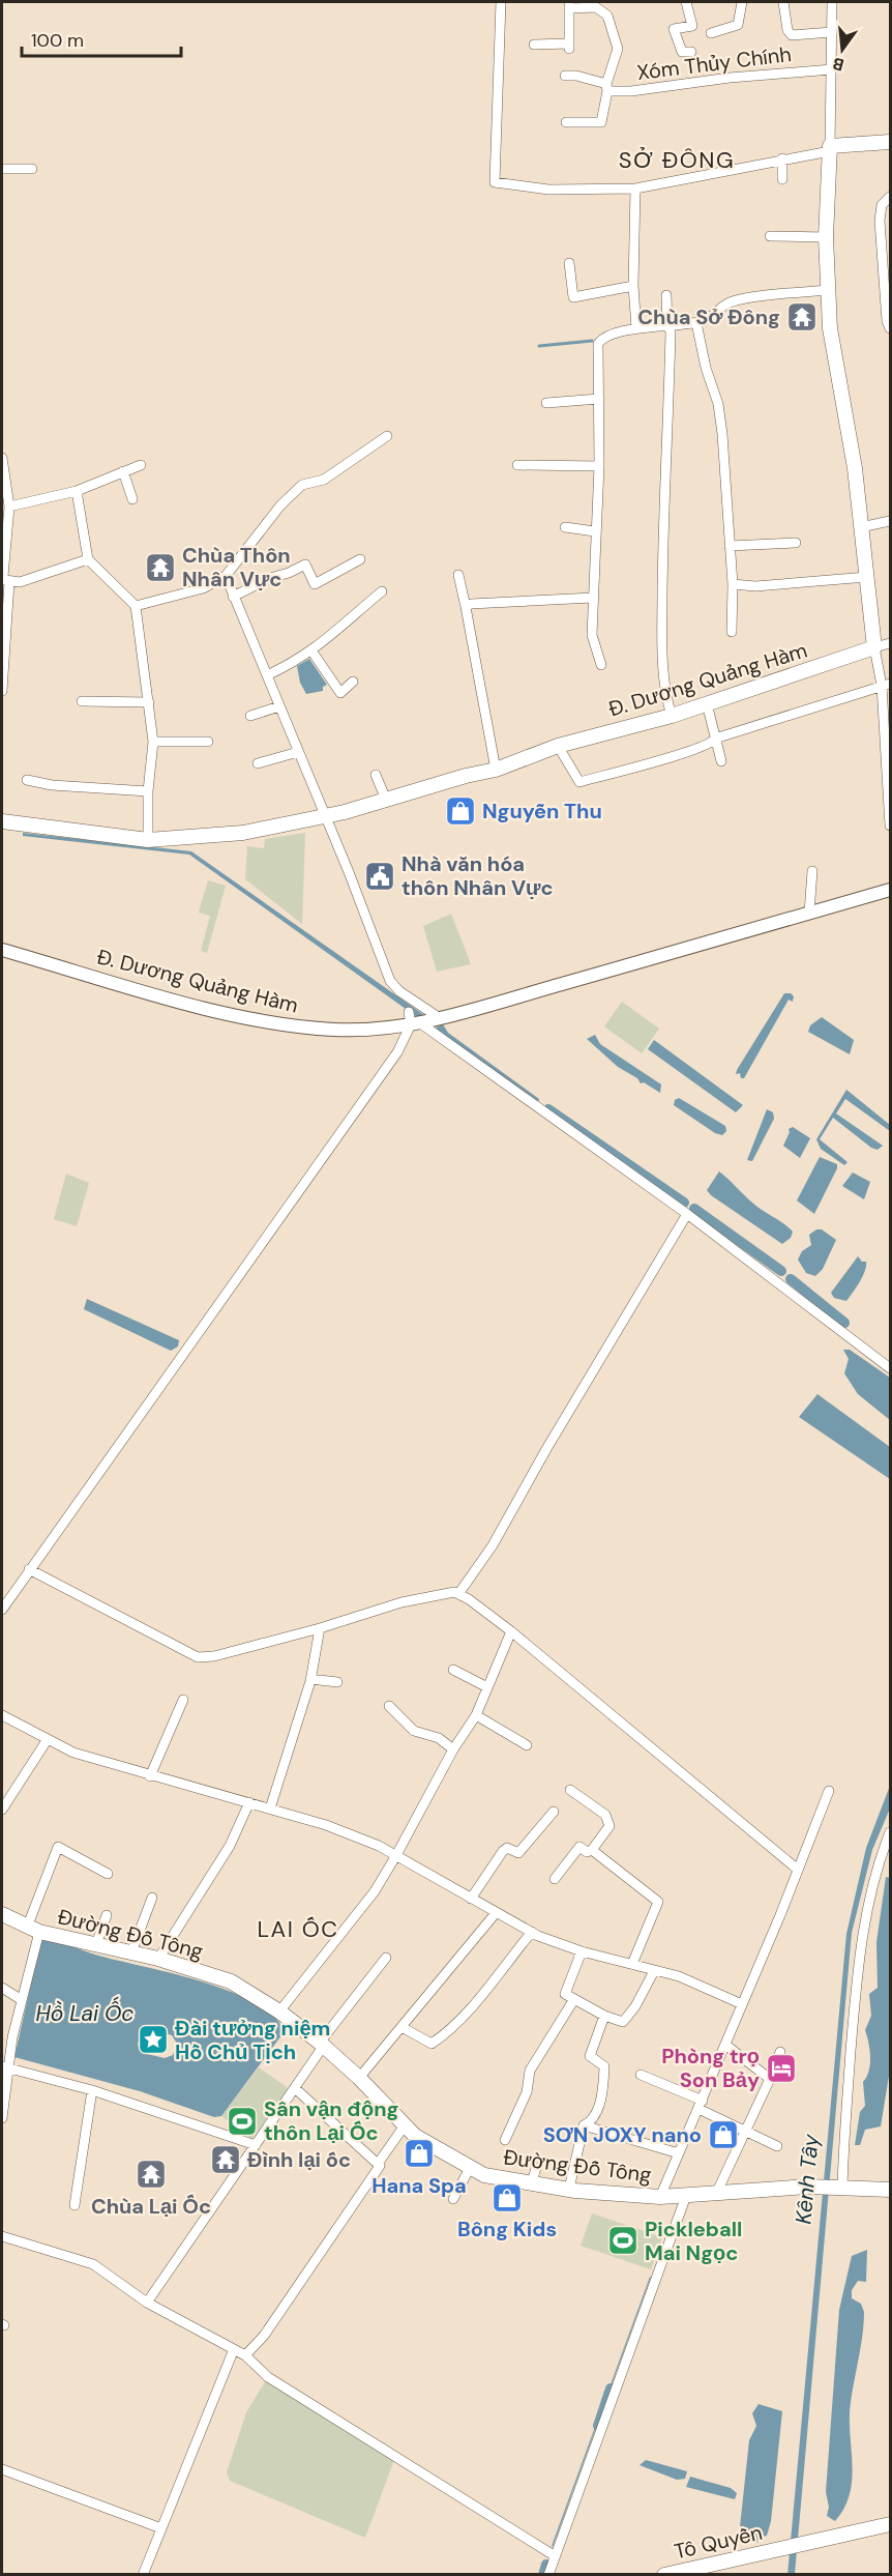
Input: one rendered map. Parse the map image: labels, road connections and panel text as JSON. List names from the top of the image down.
{
  "streets": {
    "main road": ["Đ. Dương Quảng Hàm", "Đường Đỗ Tông", "Tô Quyền"],
    "street": ["Xóm Thủy Chính"]
  },
  "districts": ["SỞ ĐÔNG", "LAI ỐC"],
  "water": ["Hồ Lai Ốc", "Kênh Tây"],
  "places": {
    "temple": [
      "Chùa Sở Đông",
      "Chùa Thôn Nhân Vực",
      "Đình lại ốc",
      "Chùa Lại Ốc"
    ],
    "shop": [
      "Nguyễn Thu",
      "SƠN JOXY nano",
      "Hana Spa",
      "Bông Kids"
    ],
    "public building": ["Nhà văn hóa thôn Nhân Vực"],
    "place": ["Đài tưởng niệm Hồ Chủ Tịch"],
    "hotel": ["Phòng trọ Son Bảy"],
    "sports": ["Sân vận động thôn Lại Ốc", "Pickleball Mai Ngọc"]
  },
  "scale_bar": "100 m",
  "north": "bottom"
}
